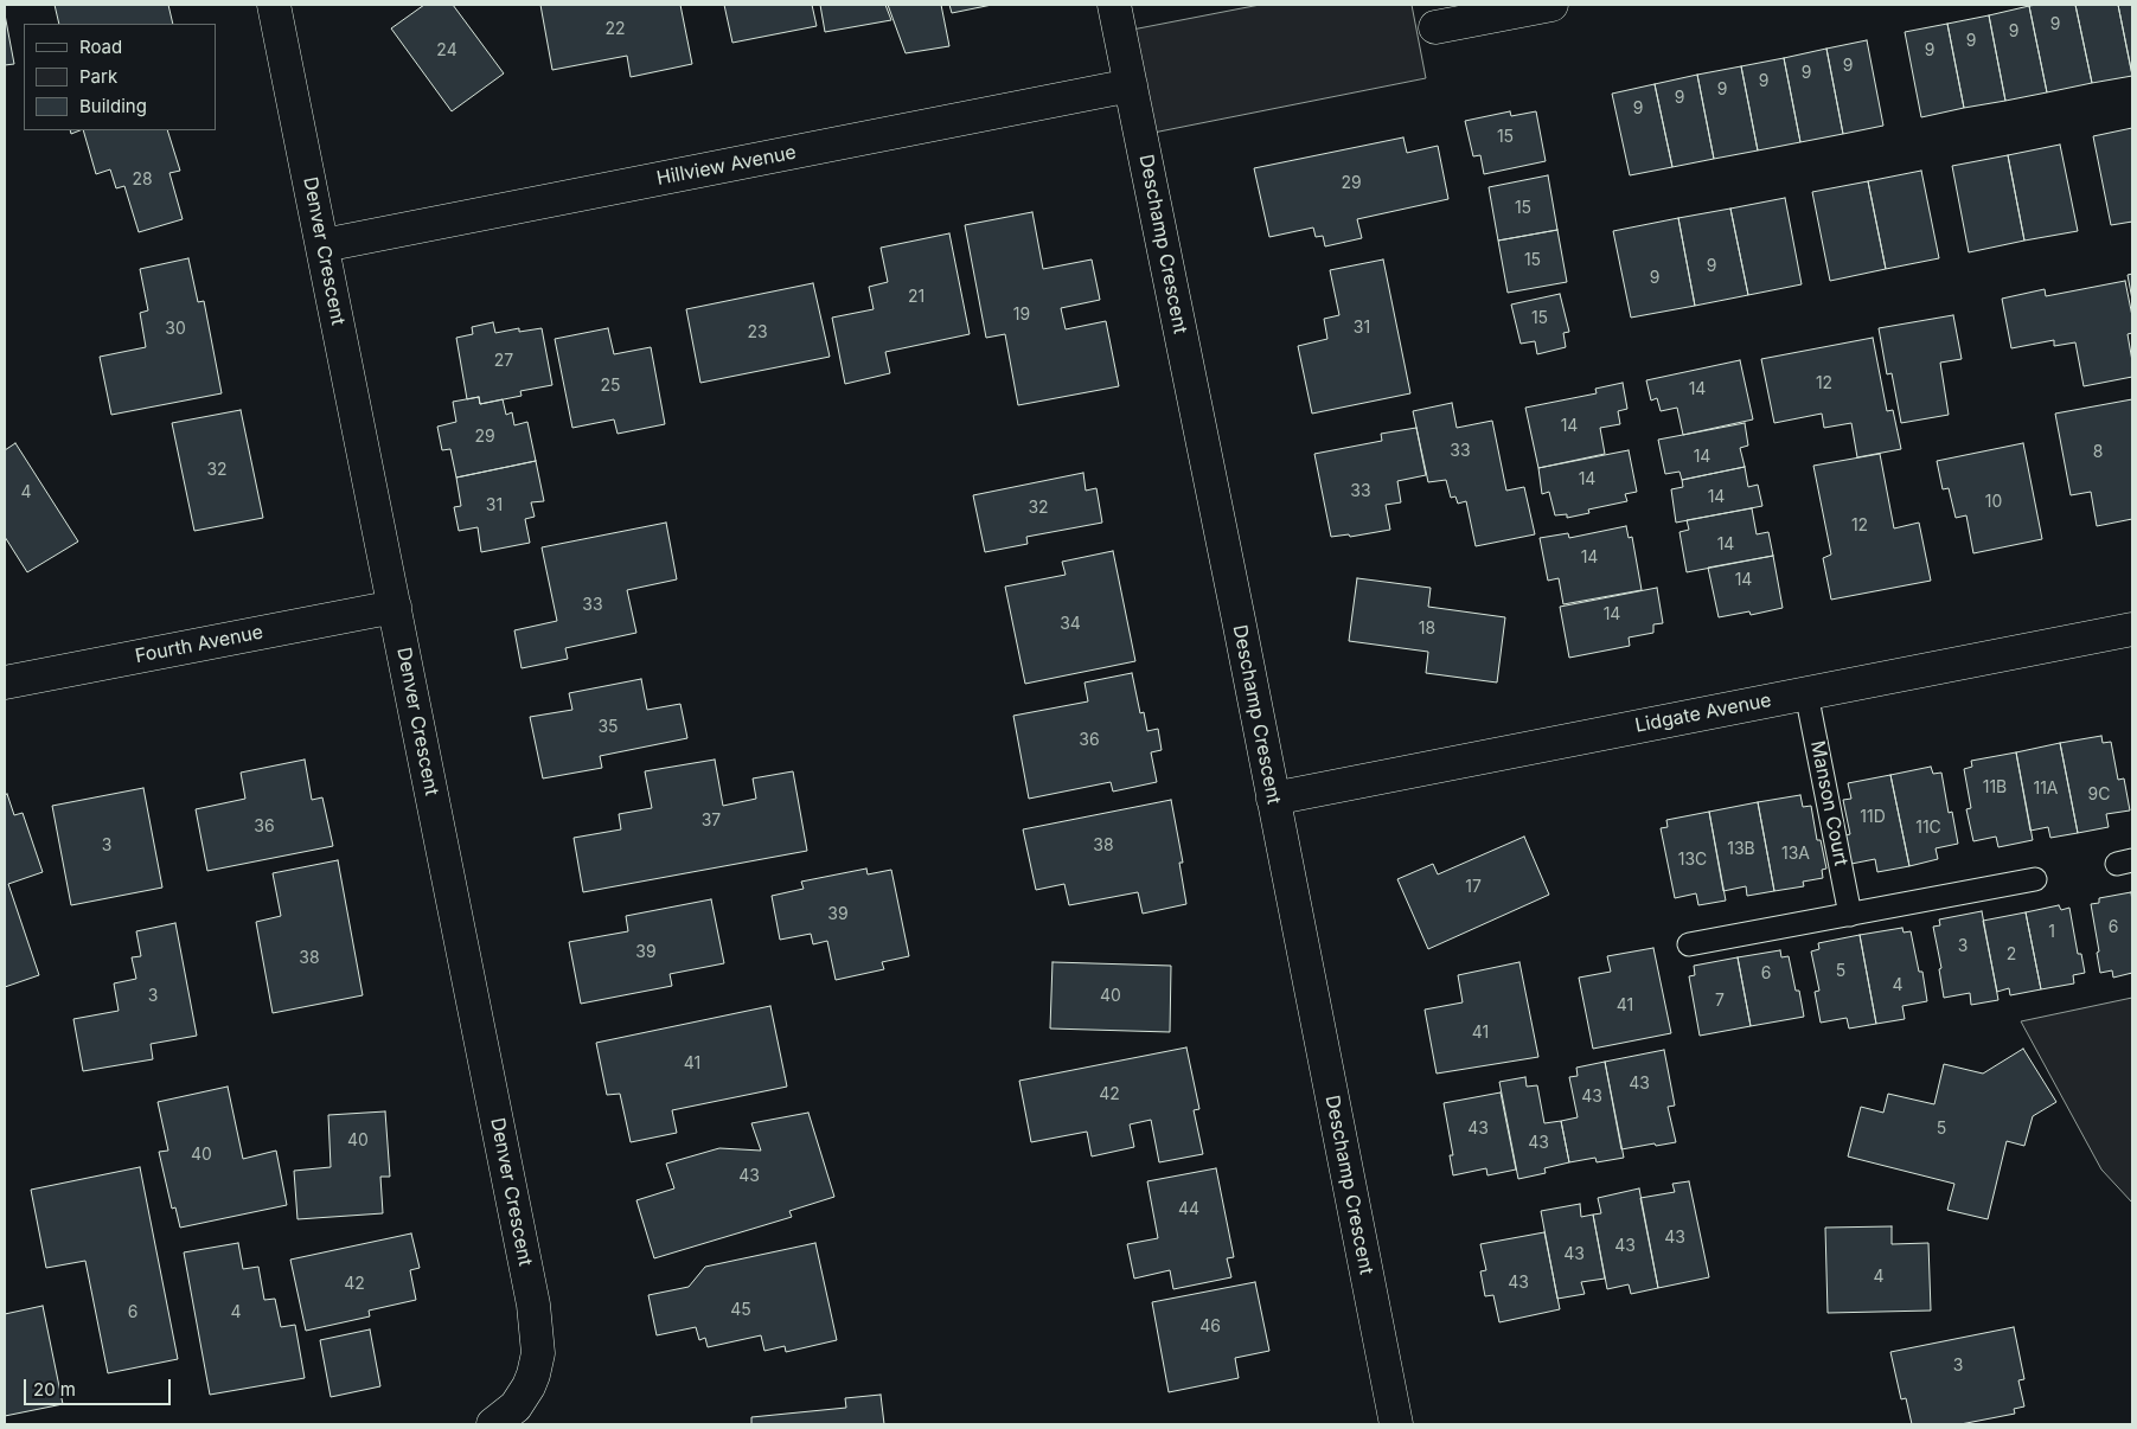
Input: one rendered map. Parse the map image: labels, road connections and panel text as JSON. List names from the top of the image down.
{
  "streets": {
    "street": [
      "Hillview Avenue",
      "Deschamp Crescent",
      "Denver Crescent",
      "Fourth Avenue",
      "Lidgate Avenue"
    ],
    "lane": ["Manson Court"]
  },
  "crossings": [
    ["Hillview Avenue", "Deschamp Crescent"],
    ["Hillview Avenue", "Denver Crescent"],
    ["Deschamp Crescent", "Lidgate Avenue"],
    ["Denver Crescent", "Fourth Avenue"],
    ["Lidgate Avenue", "Manson Court"]
  ],
  "house_numbers": [
    "9",
    "22",
    "9",
    "9",
    "24",
    "9",
    "9",
    "9",
    "9",
    "9",
    "9",
    "9",
    "15",
    "28",
    "29",
    "15",
    "15",
    "9",
    "9",
    "21",
    "19",
    "15",
    "31",
    "30",
    "23",
    "27",
    "12",
    "25",
    "14",
    "14",
    "29",
    "33",
    "8",
    "14",
    "32",
    "14",
    "33",
    "4",
    "14",
    "10",
    "31",
    "32",
    "12",
    "14",
    "14",
    "14",
    "33",
    "14",
    "34",
    "18",
    "35",
    "36",
    "11B",
    "11A",
    "9C",
    "11D",
    "37",
    "36",
    "11C",
    "3",
    "38",
    "13B",
    "13A",
    "13C",
    "17",
    "39",
    "6",
    "1",
    "3",
    "39",
    "2",
    "38",
    "5",
    "6",
    "4",
    "3",
    "40",
    "7",
    "41",
    "41",
    "41",
    "43",
    "42",
    "43",
    "43",
    "5",
    "40",
    "43",
    "40",
    "43",
    "44",
    "43",
    "43",
    "43",
    "4",
    "43",
    "42",
    "45",
    "6",
    "4",
    "46",
    "3"
  ],
  "legend": ["Road", "Park", "Building"],
  "scale_bar": "20 m"
}
